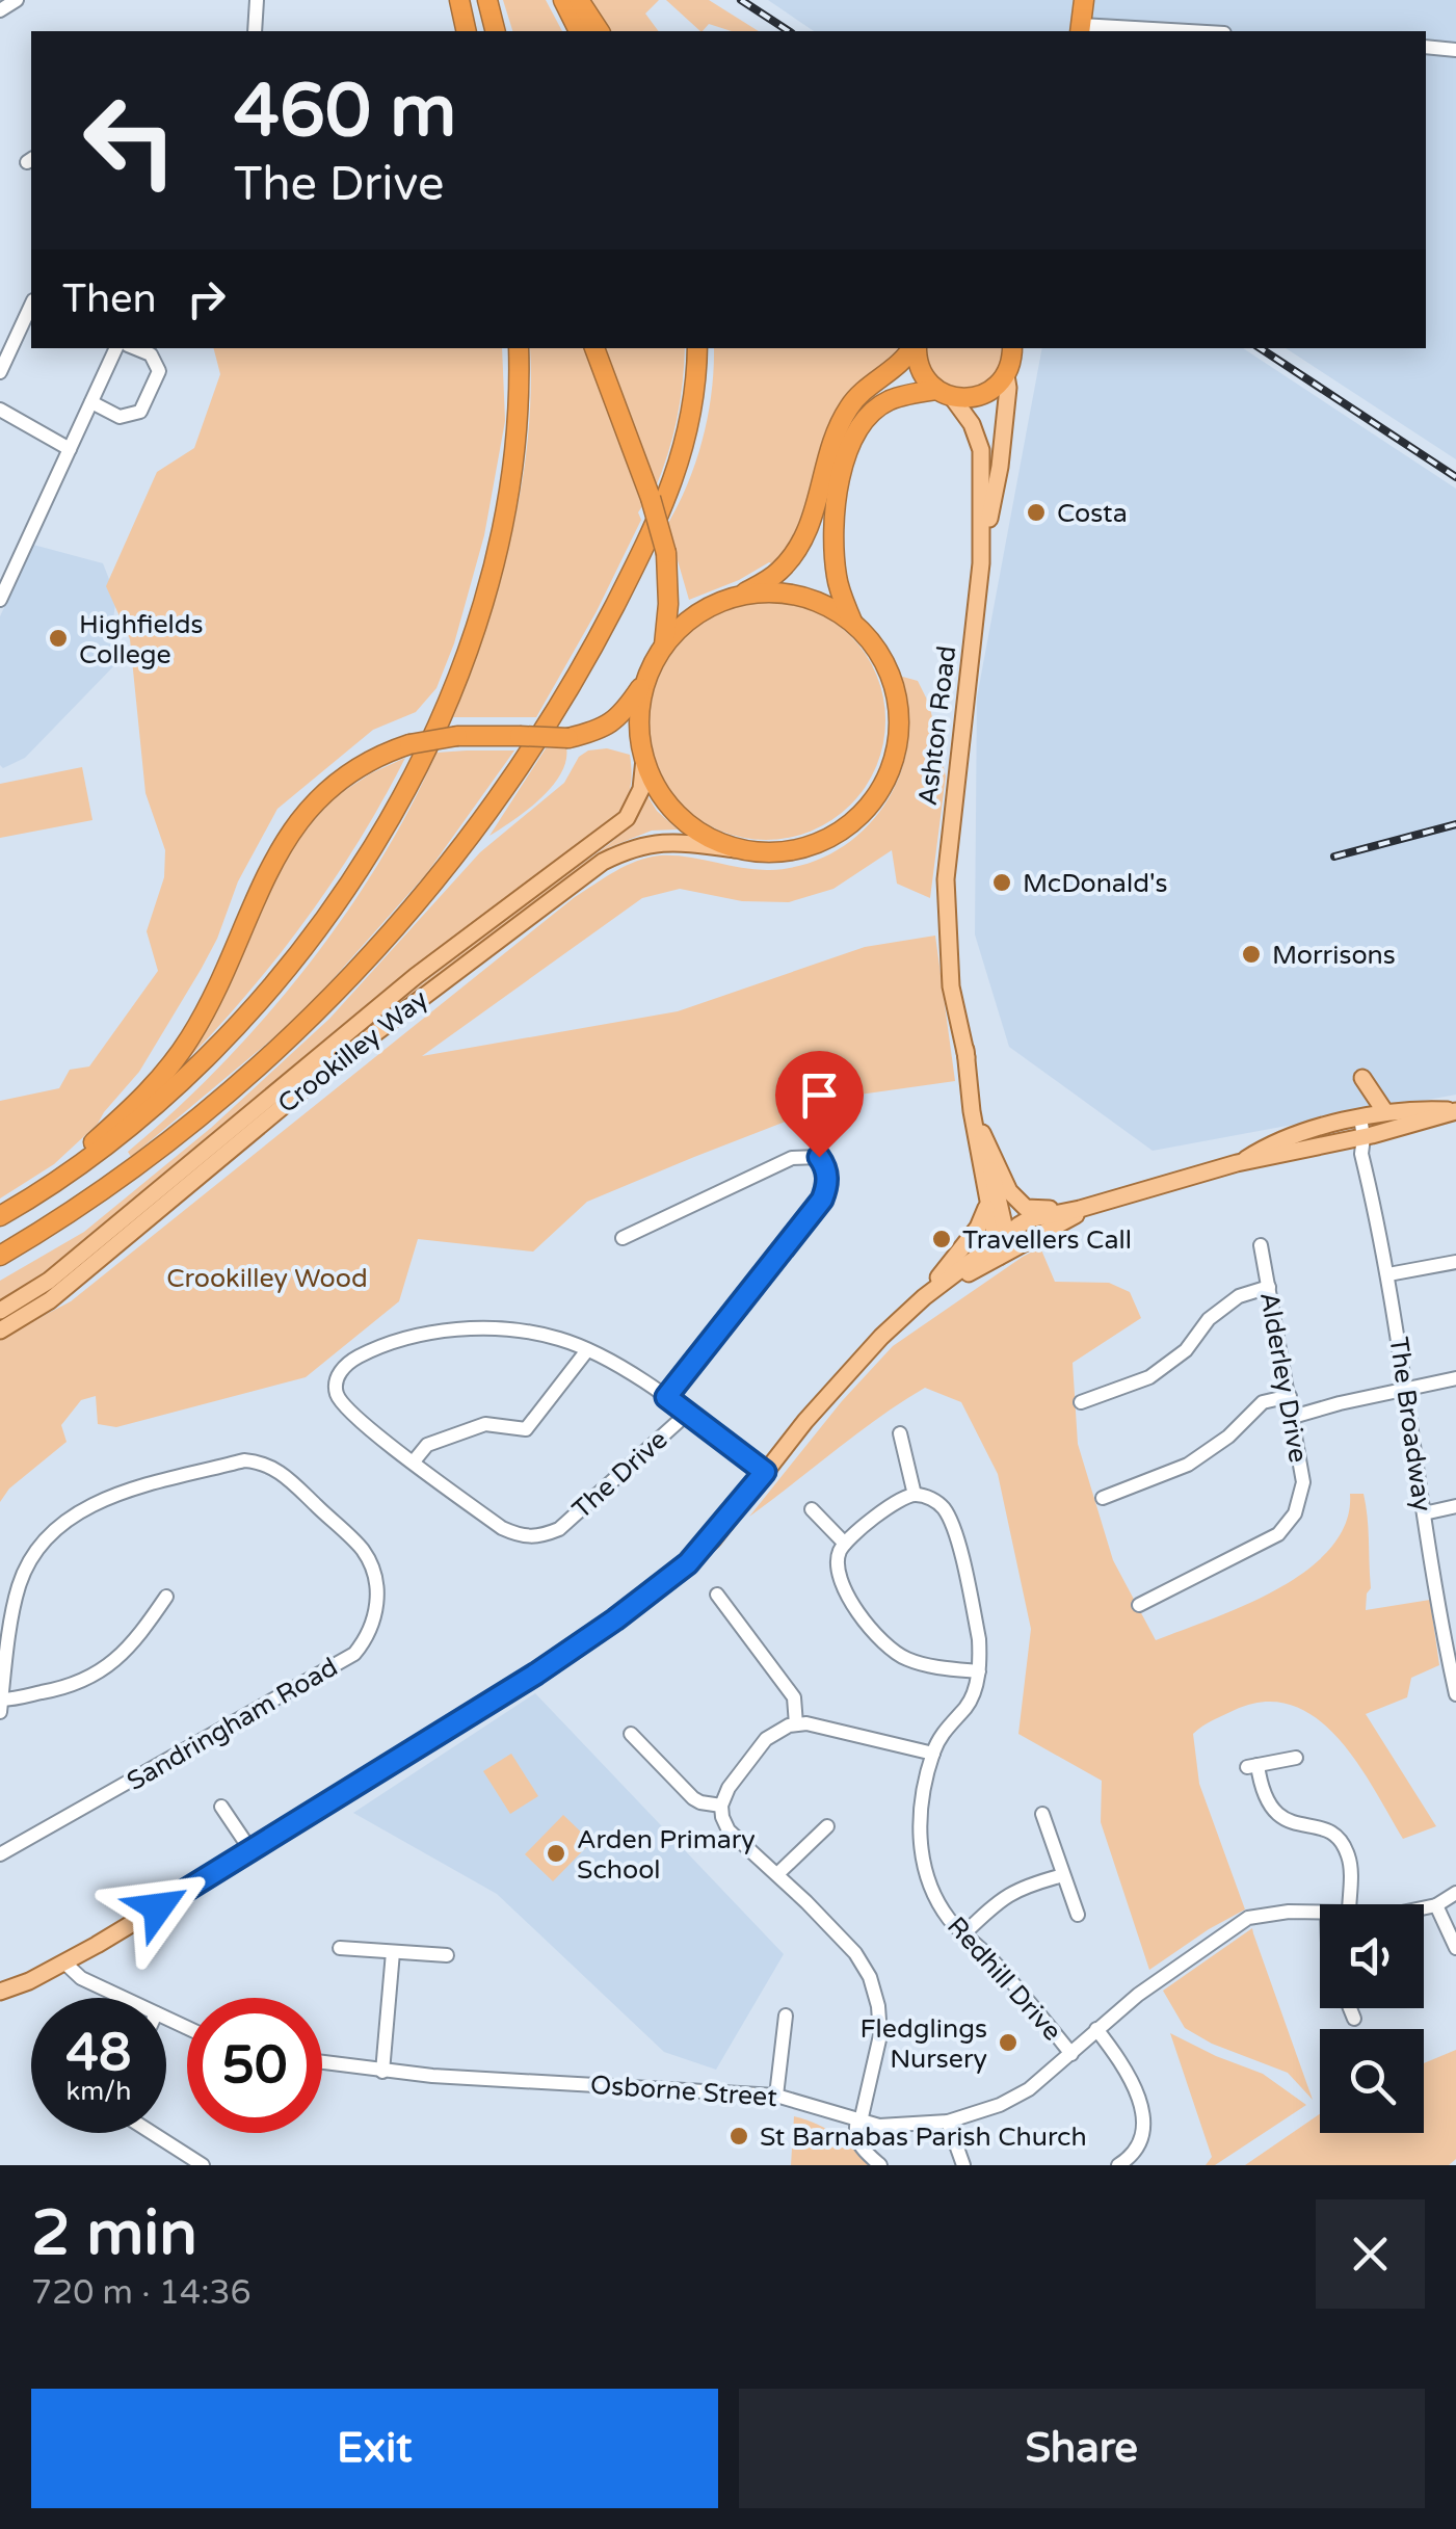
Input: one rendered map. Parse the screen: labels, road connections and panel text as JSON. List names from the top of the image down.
{
  "streets": {
    "main road": ["Ashton Road", "Crookilley Way"],
    "street": [
      "Alderley Drive",
      "The Broadway",
      "The Drive",
      "Sandringham Road",
      "Redhill Drive",
      "Osborne Street"
    ]
  },
  "crossings": [
    ["Redhill Drive", "Osborne Street"]
  ],
  "parks": ["Crookilley Wood"],
  "places": [
    "Costa",
    "Highfields College",
    "McDonald's",
    "Morrisons",
    "Travellers Call",
    "Arden Primary School",
    "Fledglings Nursery",
    "St Barnabas Parish Church"
  ],
  "page": {
    "turn": ["460 m", "The Drive"],
    "then": "Then",
    "speed": "48 km/h",
    "limit": "50",
    "heading": ["2 min", "720 m · 14:36"],
    "buttons": ["Exit", "Share"]
  }
}
